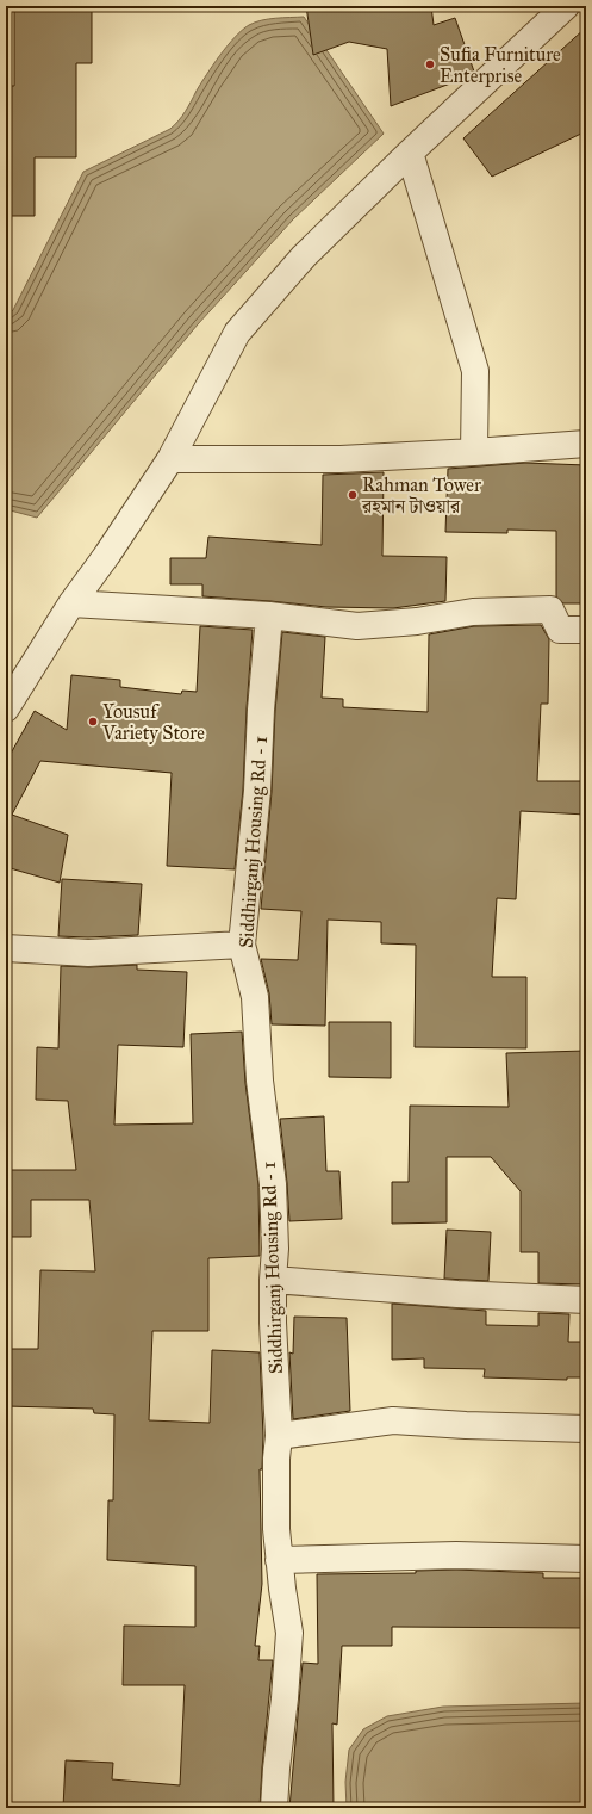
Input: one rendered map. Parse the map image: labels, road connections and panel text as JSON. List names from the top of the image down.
{
  "streets": {
    "street": ["Siddhirganj Housing Rd - 1"]
  },
  "places": ["Sufia Furniture Enterprise", "Rahman Tower রহমান টাওয়ার", "Yousuf Variety Store"]
}
